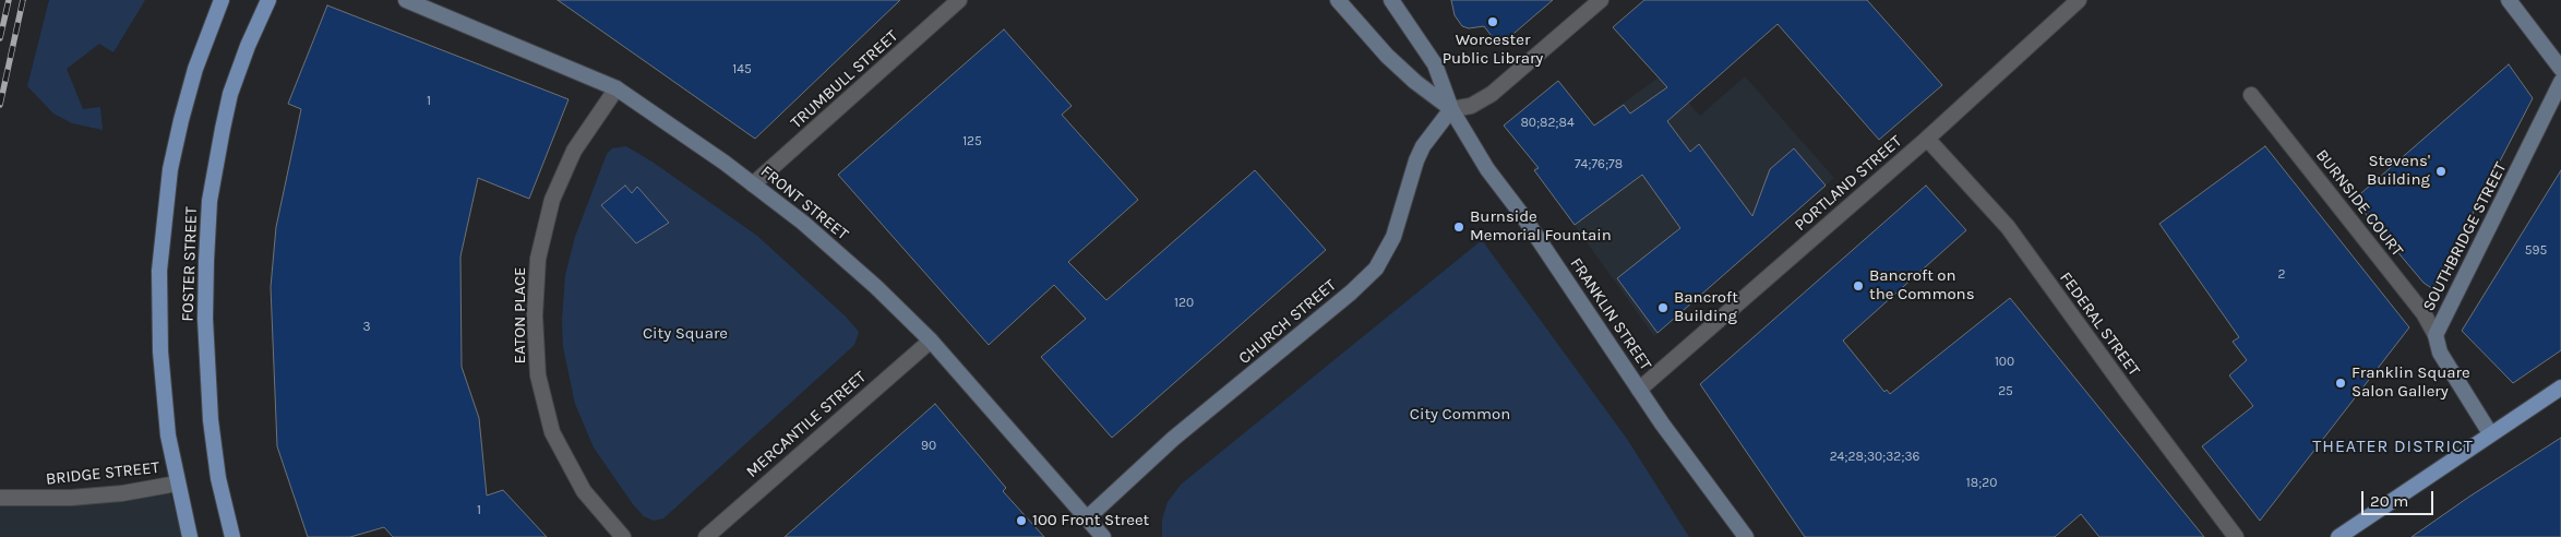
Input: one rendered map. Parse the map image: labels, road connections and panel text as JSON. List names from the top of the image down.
{
  "streets": {
    "main road": [
      "FRONT STREET",
      "SOUTHBRIDGE STREET",
      "FOSTER STREET",
      "FRANKLIN STREET",
      "CHURCH STREET"
    ],
    "street": [
      "TRUMBULL STREET",
      "PORTLAND STREET",
      "BURNSIDE COURT",
      "EATON PLACE",
      "FEDERAL STREET",
      "MERCANTILE STREET",
      "BRIDGE STREET"
    ]
  },
  "crossings": [
    ["TRUMBULL STREET", "FRONT STREET"],
    ["PORTLAND STREET", "FRANKLIN STREET"],
    ["PORTLAND STREET", "FEDERAL STREET"],
    ["FRONT STREET", "EATON PLACE"],
    ["FRONT STREET", "CHURCH STREET"],
    ["FRONT STREET", "MERCANTILE STREET"],
    ["BURNSIDE COURT", "SOUTHBRIDGE STREET"],
    ["FOSTER STREET", "BRIDGE STREET"],
    ["FRANKLIN STREET", "CHURCH STREET"]
  ],
  "districts": ["THEATER DISTRICT"],
  "parks": ["City Square", "City Common"],
  "places": [
    "Worcester Public Library",
    "Stevens' Building",
    "Burnside Memorial Fountain",
    "Bancroft on the Commons",
    "Bancroft Building",
    "Franklin Square Salon Gallery",
    "100 Front Street"
  ],
  "house_numbers": [
    "145",
    "1",
    "80;82;84",
    "125",
    "74;76;78",
    "595",
    "2",
    "120",
    "3",
    "100",
    "25",
    "90",
    "24;28;30;32;36",
    "18;20",
    "1"
  ],
  "scale_bar": "20 m"
}
